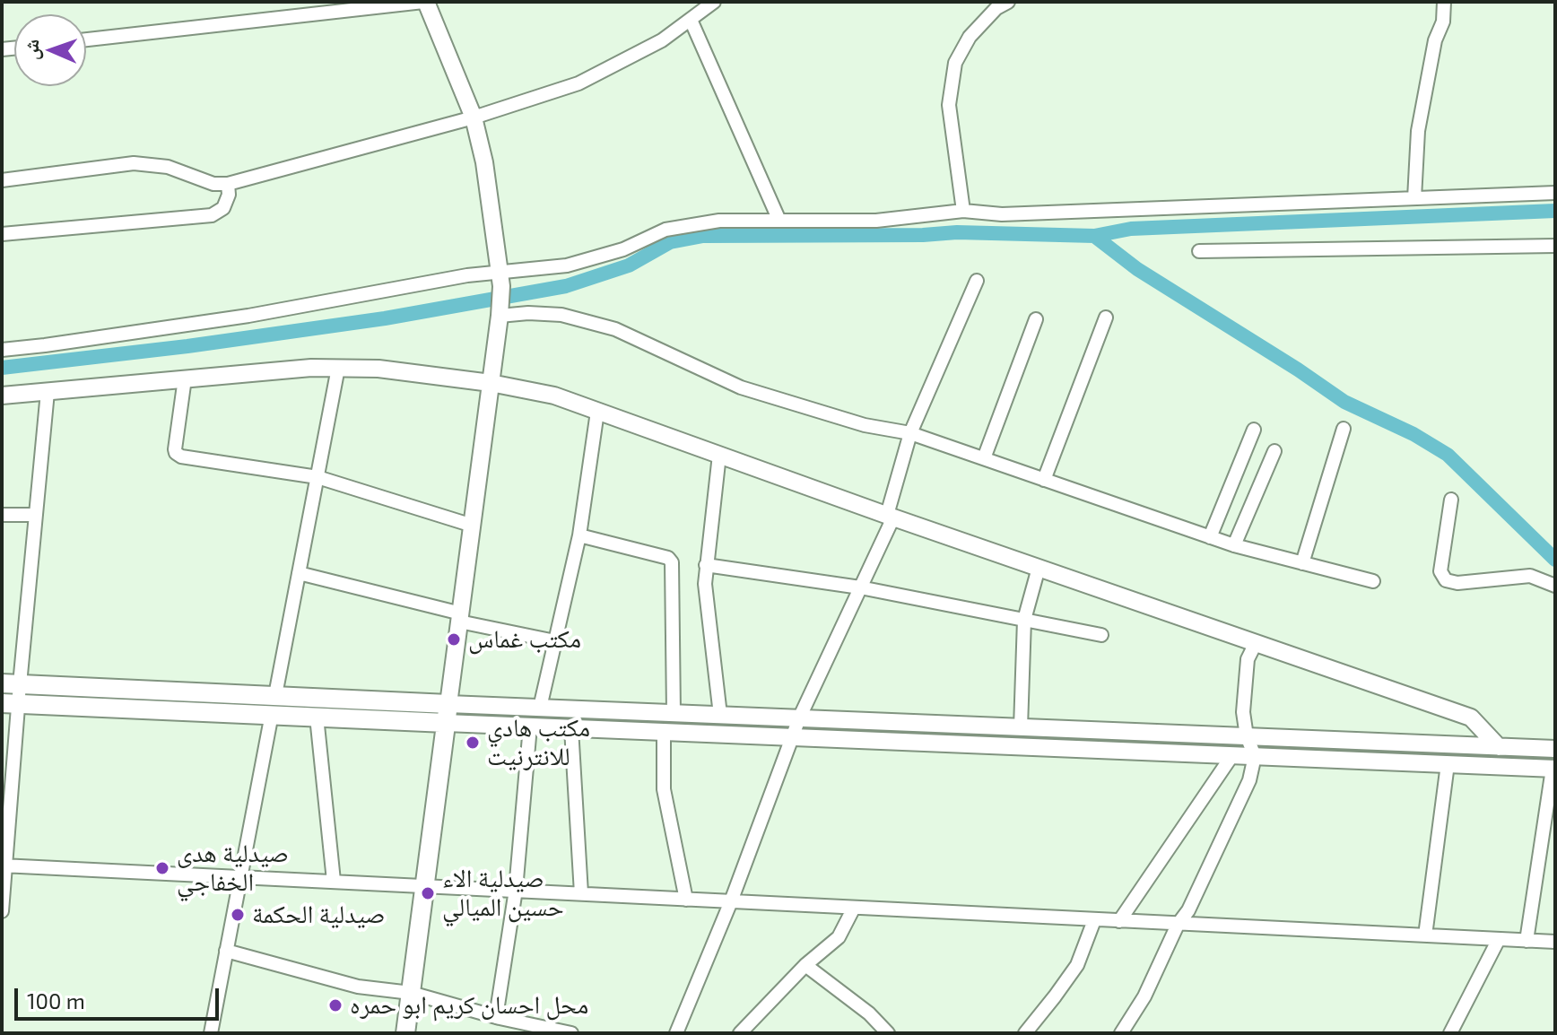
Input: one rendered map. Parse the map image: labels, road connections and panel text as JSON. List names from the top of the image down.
{
  "places": [
    "مكتب غماس",
    "مكتب هادي للانترنيت",
    "صيدلية هدى الخفاجي",
    "صيدلية الاء حسين الميالي",
    "صيدلية الحكمة",
    "محل احسان كريم ابو حمره"
  ],
  "scale_bar": "100 m",
  "north": "left"
}
